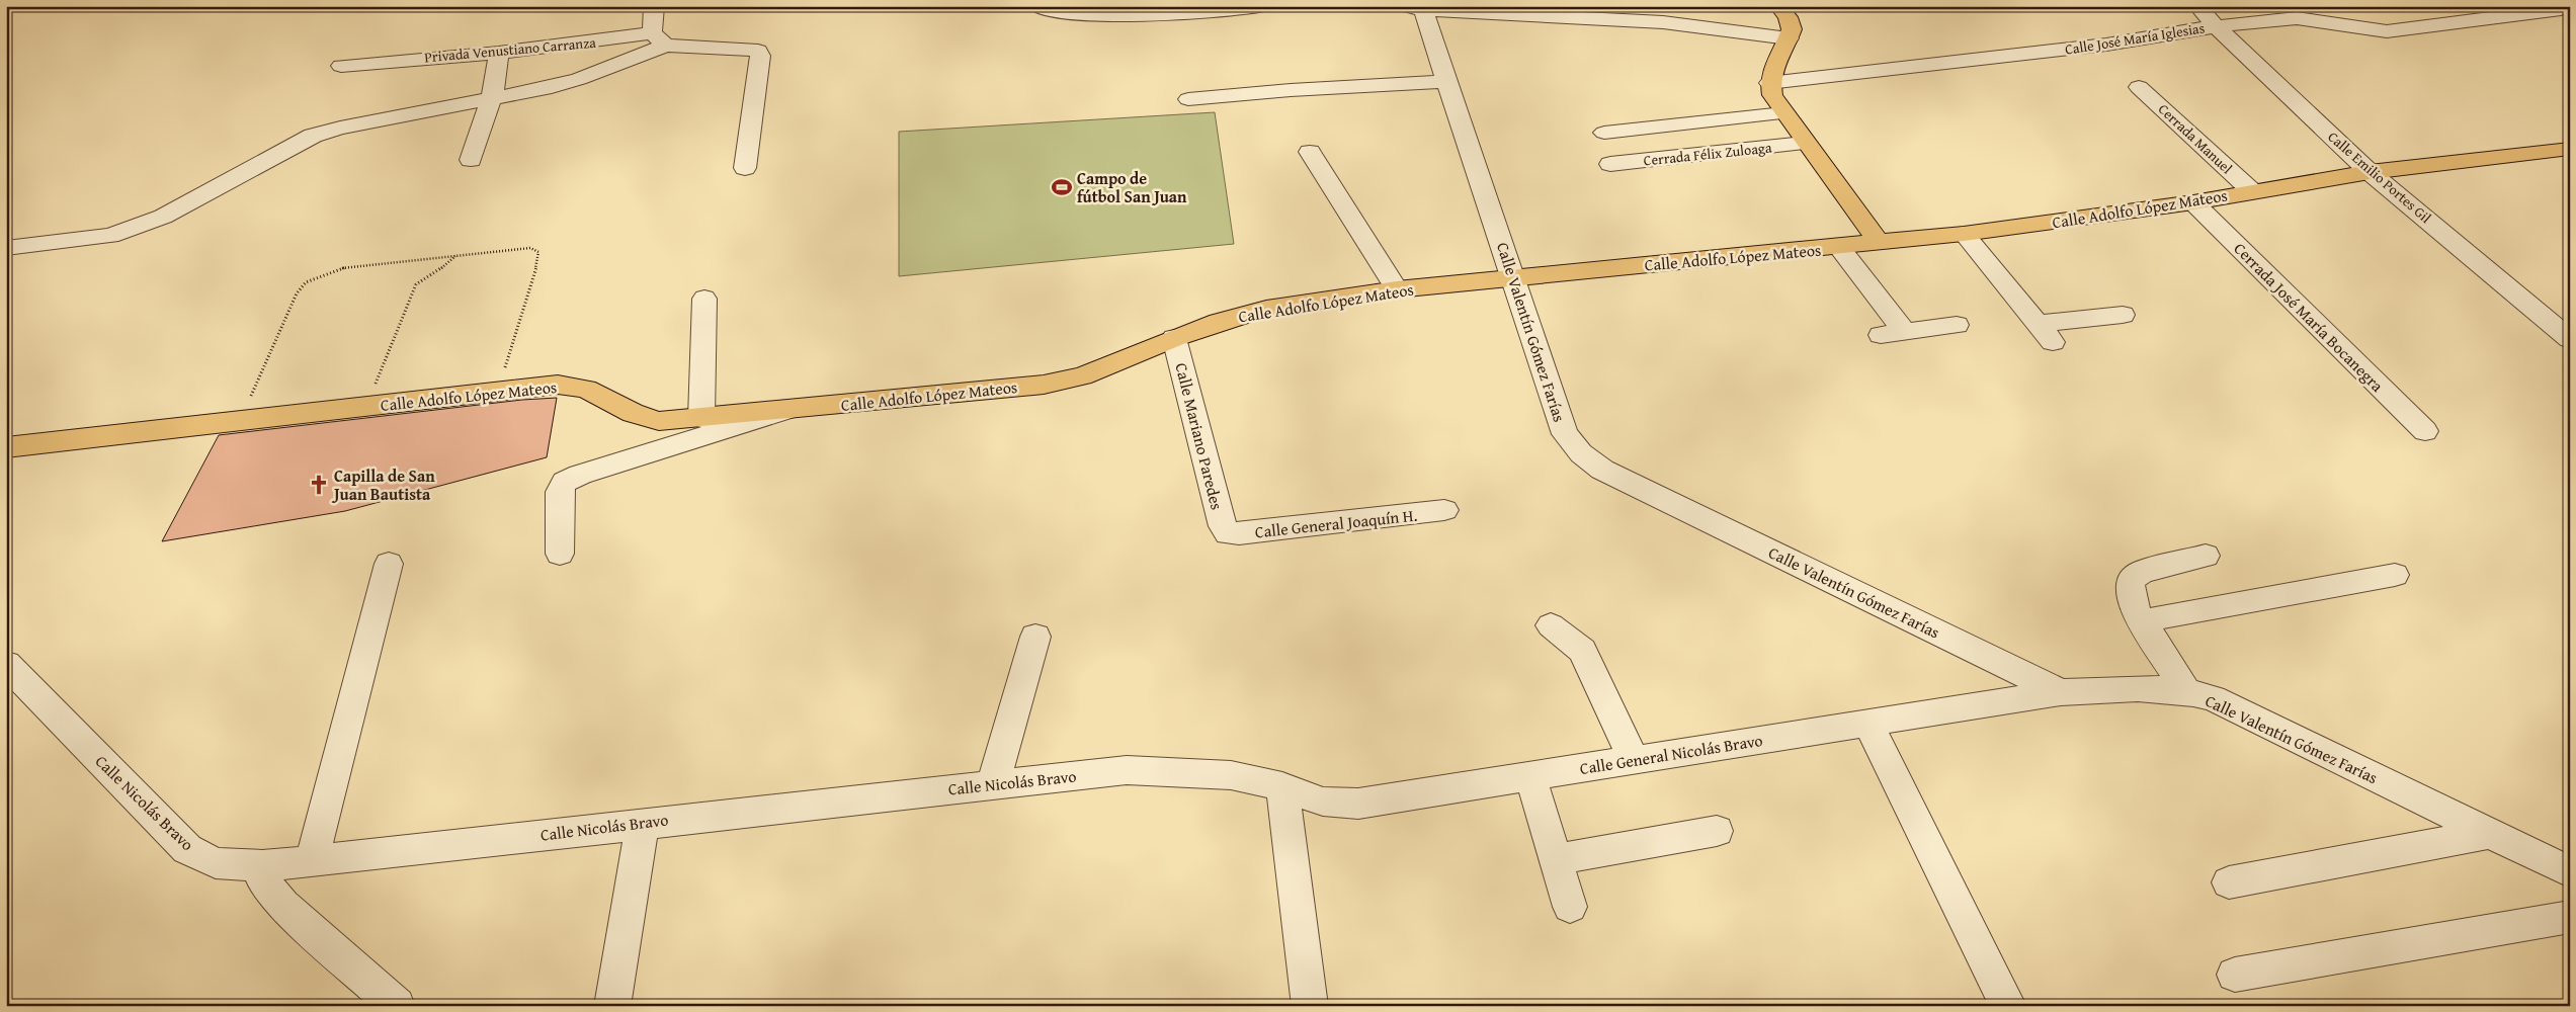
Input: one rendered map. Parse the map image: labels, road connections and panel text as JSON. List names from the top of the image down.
{
  "streets": {
    "main road": ["Calle Adolfo López Mateos"],
    "street": [
      "Calle José María Iglesias",
      "Privada Venustiano Carranza",
      "Cerrada Manuel",
      "Cerrada Félix Zuloaga",
      "Calle Emilio Portes Gil",
      "Cerrada José María Bocanegra",
      "Calle Valentín Gómez Farías",
      "Calle Mariano Paredes",
      "Calle General Joaquín H.",
      "Calle General Nicolás Bravo",
      "Calle Nicolás Bravo"
    ]
  },
  "crossings": [
    ["Calle José María Iglesias", "Calle Emilio Portes Gil"],
    ["Cerrada Manuel", "Calle Adolfo López Mateos"],
    ["Calle Emilio Portes Gil", "Calle Adolfo López Mateos"],
    ["Calle Adolfo López Mateos", "Cerrada José María Bocanegra"],
    ["Calle Adolfo López Mateos", "Calle Valentín Gómez Farías"],
    ["Calle Adolfo López Mateos", "Calle Mariano Paredes"],
    ["Calle Valentín Gómez Farías", "Calle General Nicolás Bravo"],
    ["Calle Mariano Paredes", "Calle General Joaquín H."],
    ["Calle General Nicolás Bravo", "Calle Nicolás Bravo"]
  ],
  "places": {
    "sports": ["Campo de fútbol San Juan"],
    "church": ["Capilla de San Juan Bautista"]
  }
}
